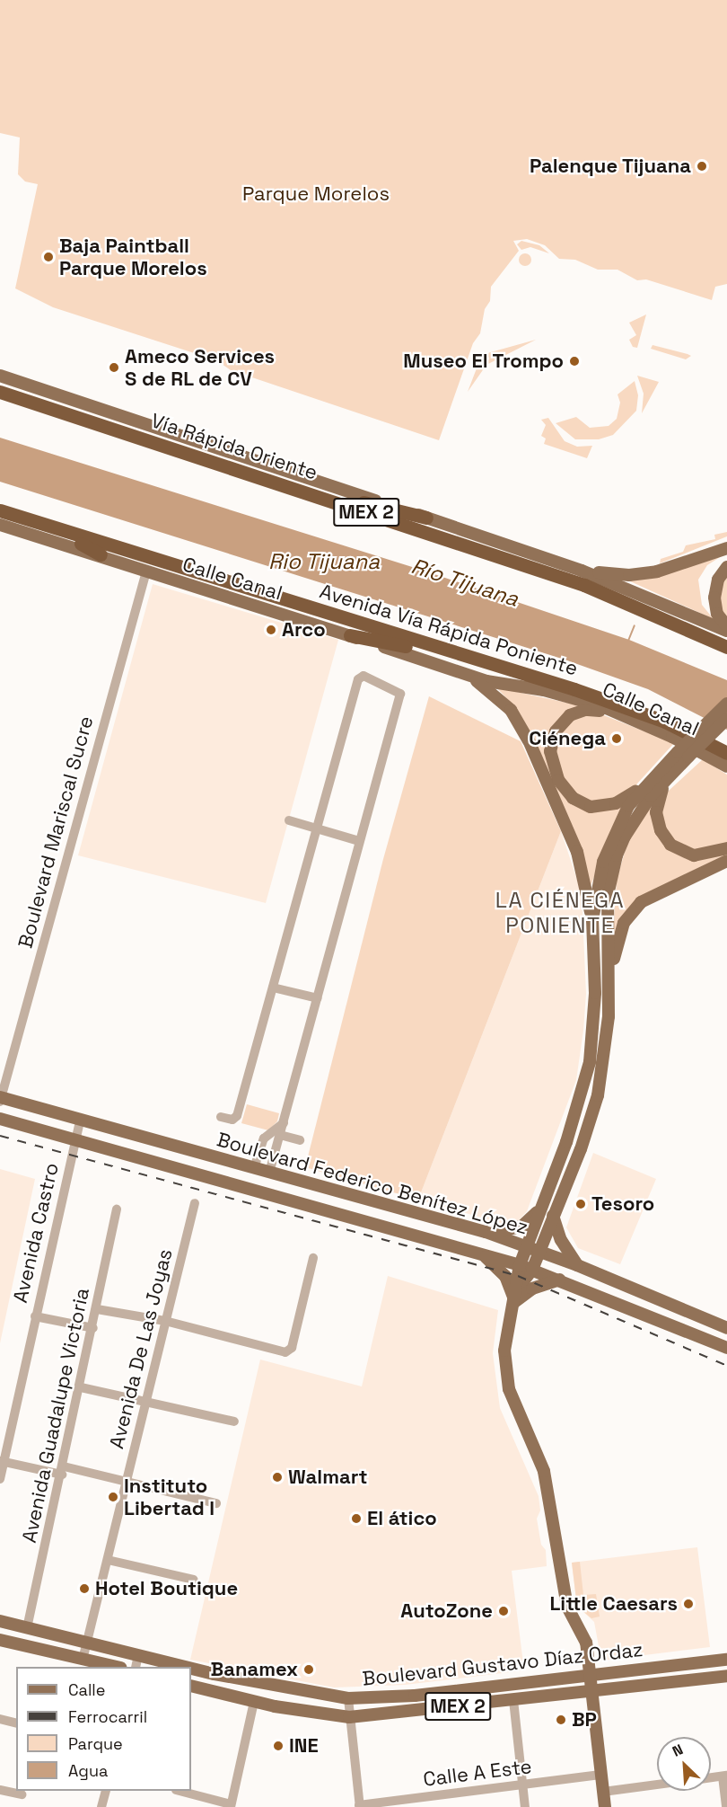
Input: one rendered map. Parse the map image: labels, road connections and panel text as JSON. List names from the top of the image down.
{
  "streets": {
    "highway": ["Vía Rápida Oriente", "MEX 2", "Avenida Vía Rápida Poniente"],
    "main road": ["Calle Canal", "Boulevard Federico Benítez López", "Boulevard Gustavo Díaz Ordaz"],
    "street": [
      "Boulevard Mariscal Sucre",
      "Avenida Castro",
      "Avenida De Las Joyas",
      "Avenida Guadalupe Victoria",
      "Calle A Este"
    ]
  },
  "crossings": [
    ["Calle Canal", "Boulevard Mariscal Sucre"],
    ["Boulevard Mariscal Sucre", "Boulevard Federico Benítez López"],
    ["Boulevard Federico Benítez López", "Avenida Castro"],
    ["Avenida De Las Joyas", "Boulevard Gustavo Díaz Ordaz"],
    ["Avenida Guadalupe Victoria", "Boulevard Gustavo Díaz Ordaz"]
  ],
  "districts": ["LA CIÉNEGA PONIENTE"],
  "water": ["Rio Tijuana", "Río Tijuana"],
  "parks": ["Parque Morelos"],
  "places": [
    "Palenque Tijuana",
    "Baja Paintball Parque Morelos",
    "Museo El Trompo",
    "Ameco Services S de RL de CV",
    "Arco",
    "Ciénega",
    "Tesoro",
    "Walmart",
    "Instituto Libertad I",
    "El ático",
    "Hotel Boutique",
    "Little Caesars",
    "AutoZone",
    "Banamex",
    "BP",
    "INE"
  ],
  "legend": [
    "Calle",
    "Ferrocarril",
    "Parque",
    "Agua"
  ],
  "north": "top left"
}
